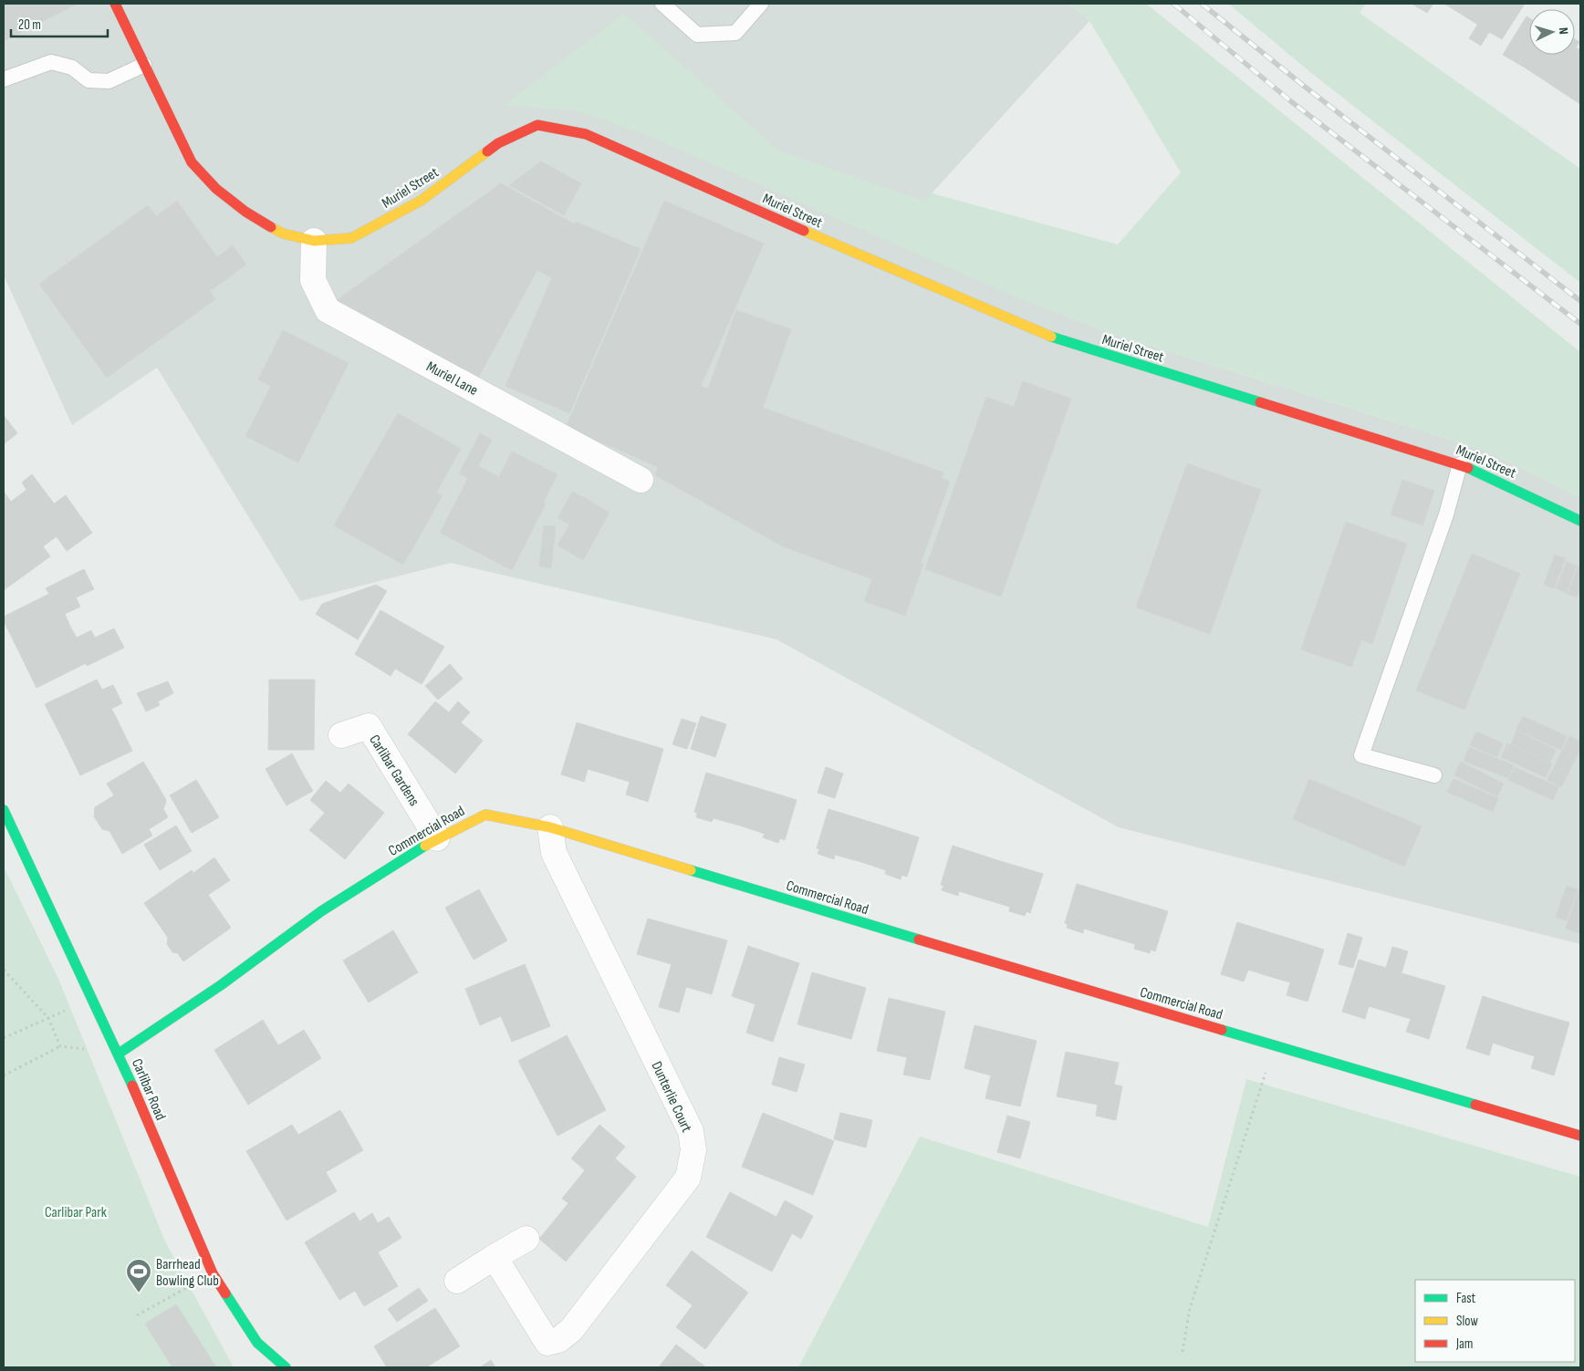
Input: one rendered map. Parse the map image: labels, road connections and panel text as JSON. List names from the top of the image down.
{
  "streets": {
    "street": [
      "Muriel Street",
      "Muriel Lane",
      "Carlibar Gardens",
      "Commercial Road",
      "Carlibar Road",
      "Dunterlie Court"
    ]
  },
  "crossings": [
    ["Muriel Street", "Muriel Lane"],
    ["Carlibar Gardens", "Commercial Road"],
    ["Commercial Road", "Carlibar Road"],
    ["Commercial Road", "Dunterlie Court"]
  ],
  "parks": ["Carlibar Park"],
  "places": {
    "sports": ["Barrhead Bowling Club"]
  },
  "legend": ["Fast", "Slow", "Jam"],
  "scale_bar": "20 m",
  "north": "right"
}
